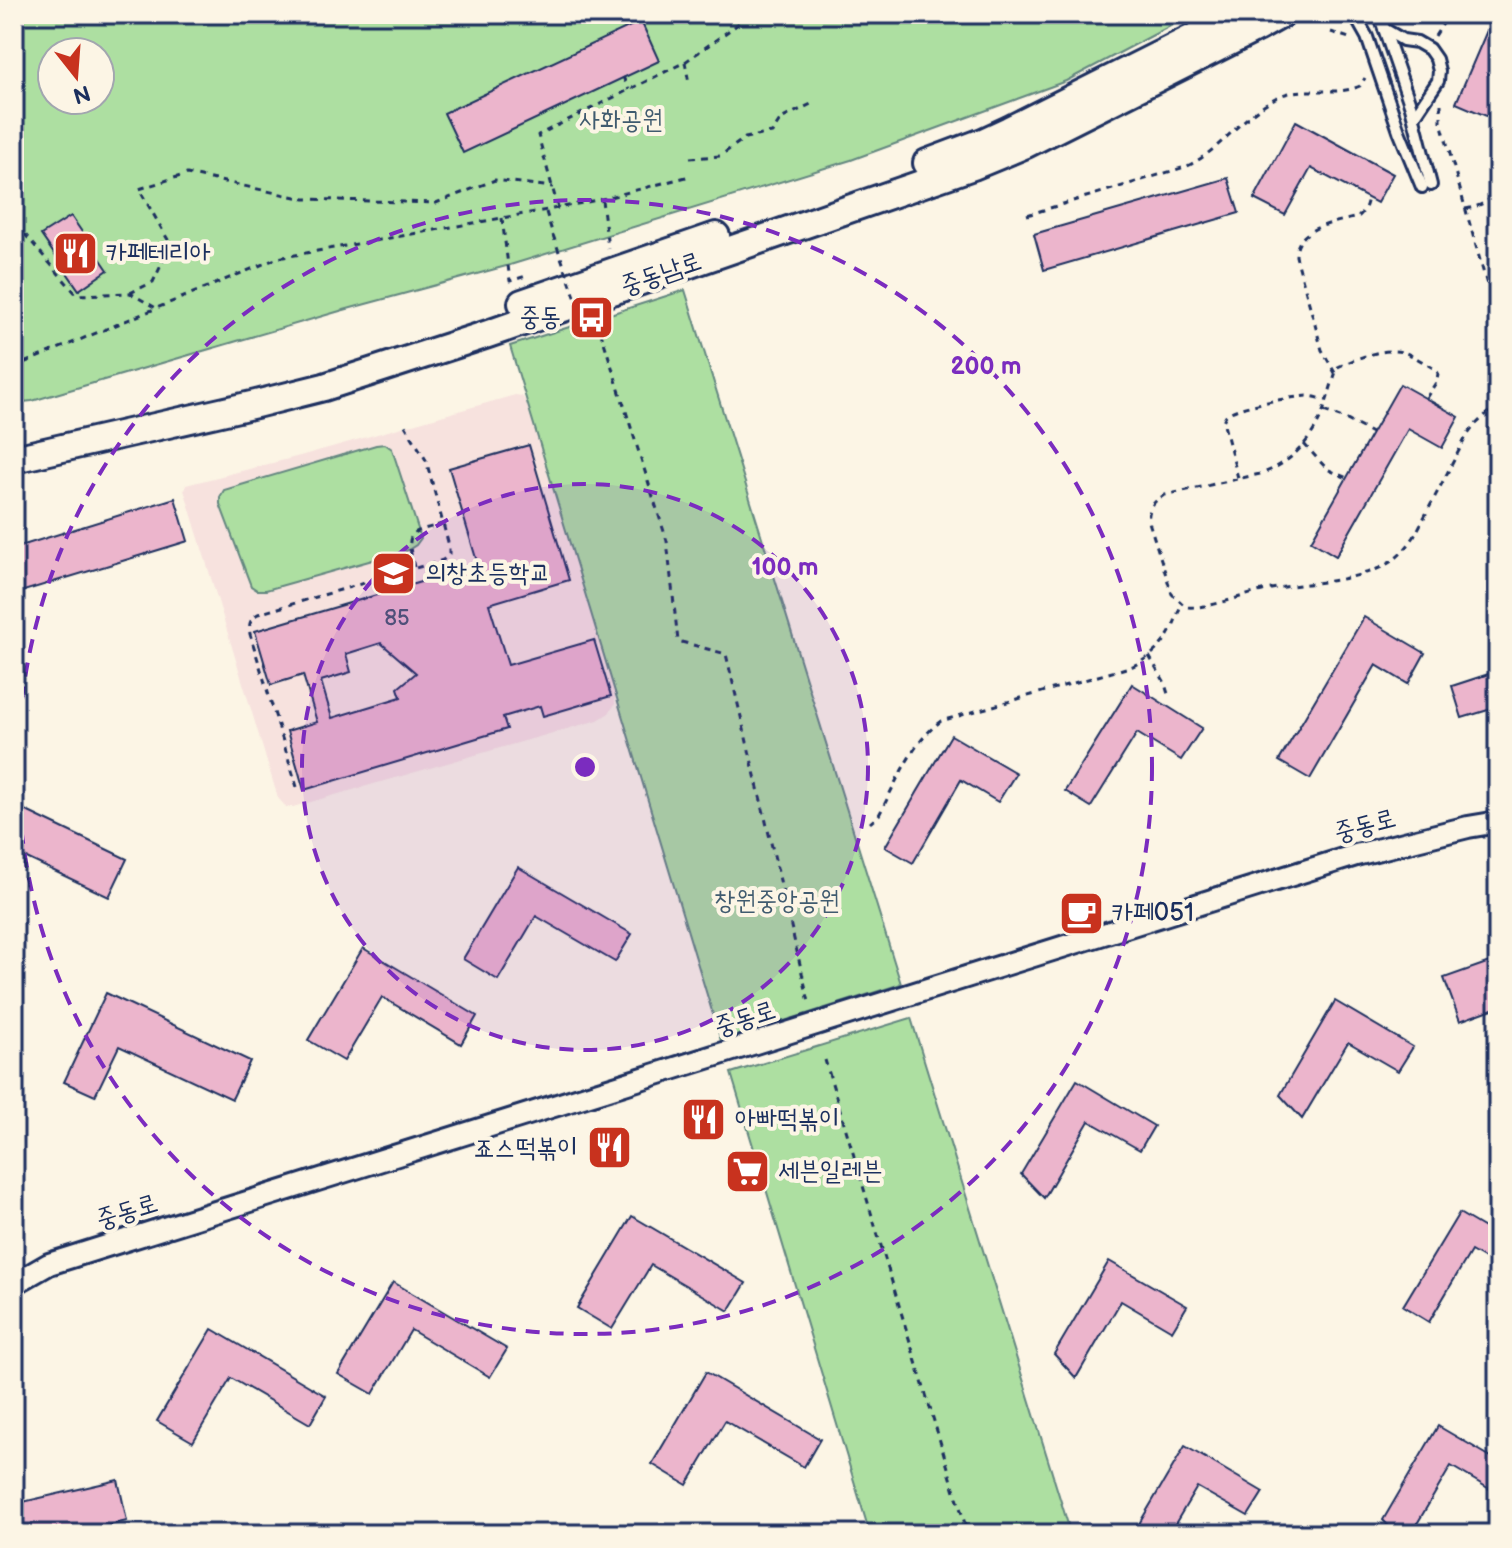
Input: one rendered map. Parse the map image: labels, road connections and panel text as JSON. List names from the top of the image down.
{
  "streets": {
    "street": ["중동남로", "중동로"]
  },
  "parks": ["사화공원", "창원중앙공원"],
  "places": {
    "restaurant": ["카페테리아", "아빠떡볶이", "죠스떡볶이"],
    "bus stop": ["중동"],
    "school or university": ["의창초등학교"],
    "cafe": ["카페051"],
    "supermarket": ["세븐일레븐"]
  },
  "house_numbers": ["85"],
  "north": "bottom",
  "rings": ["200 m", "100 m"]
}
